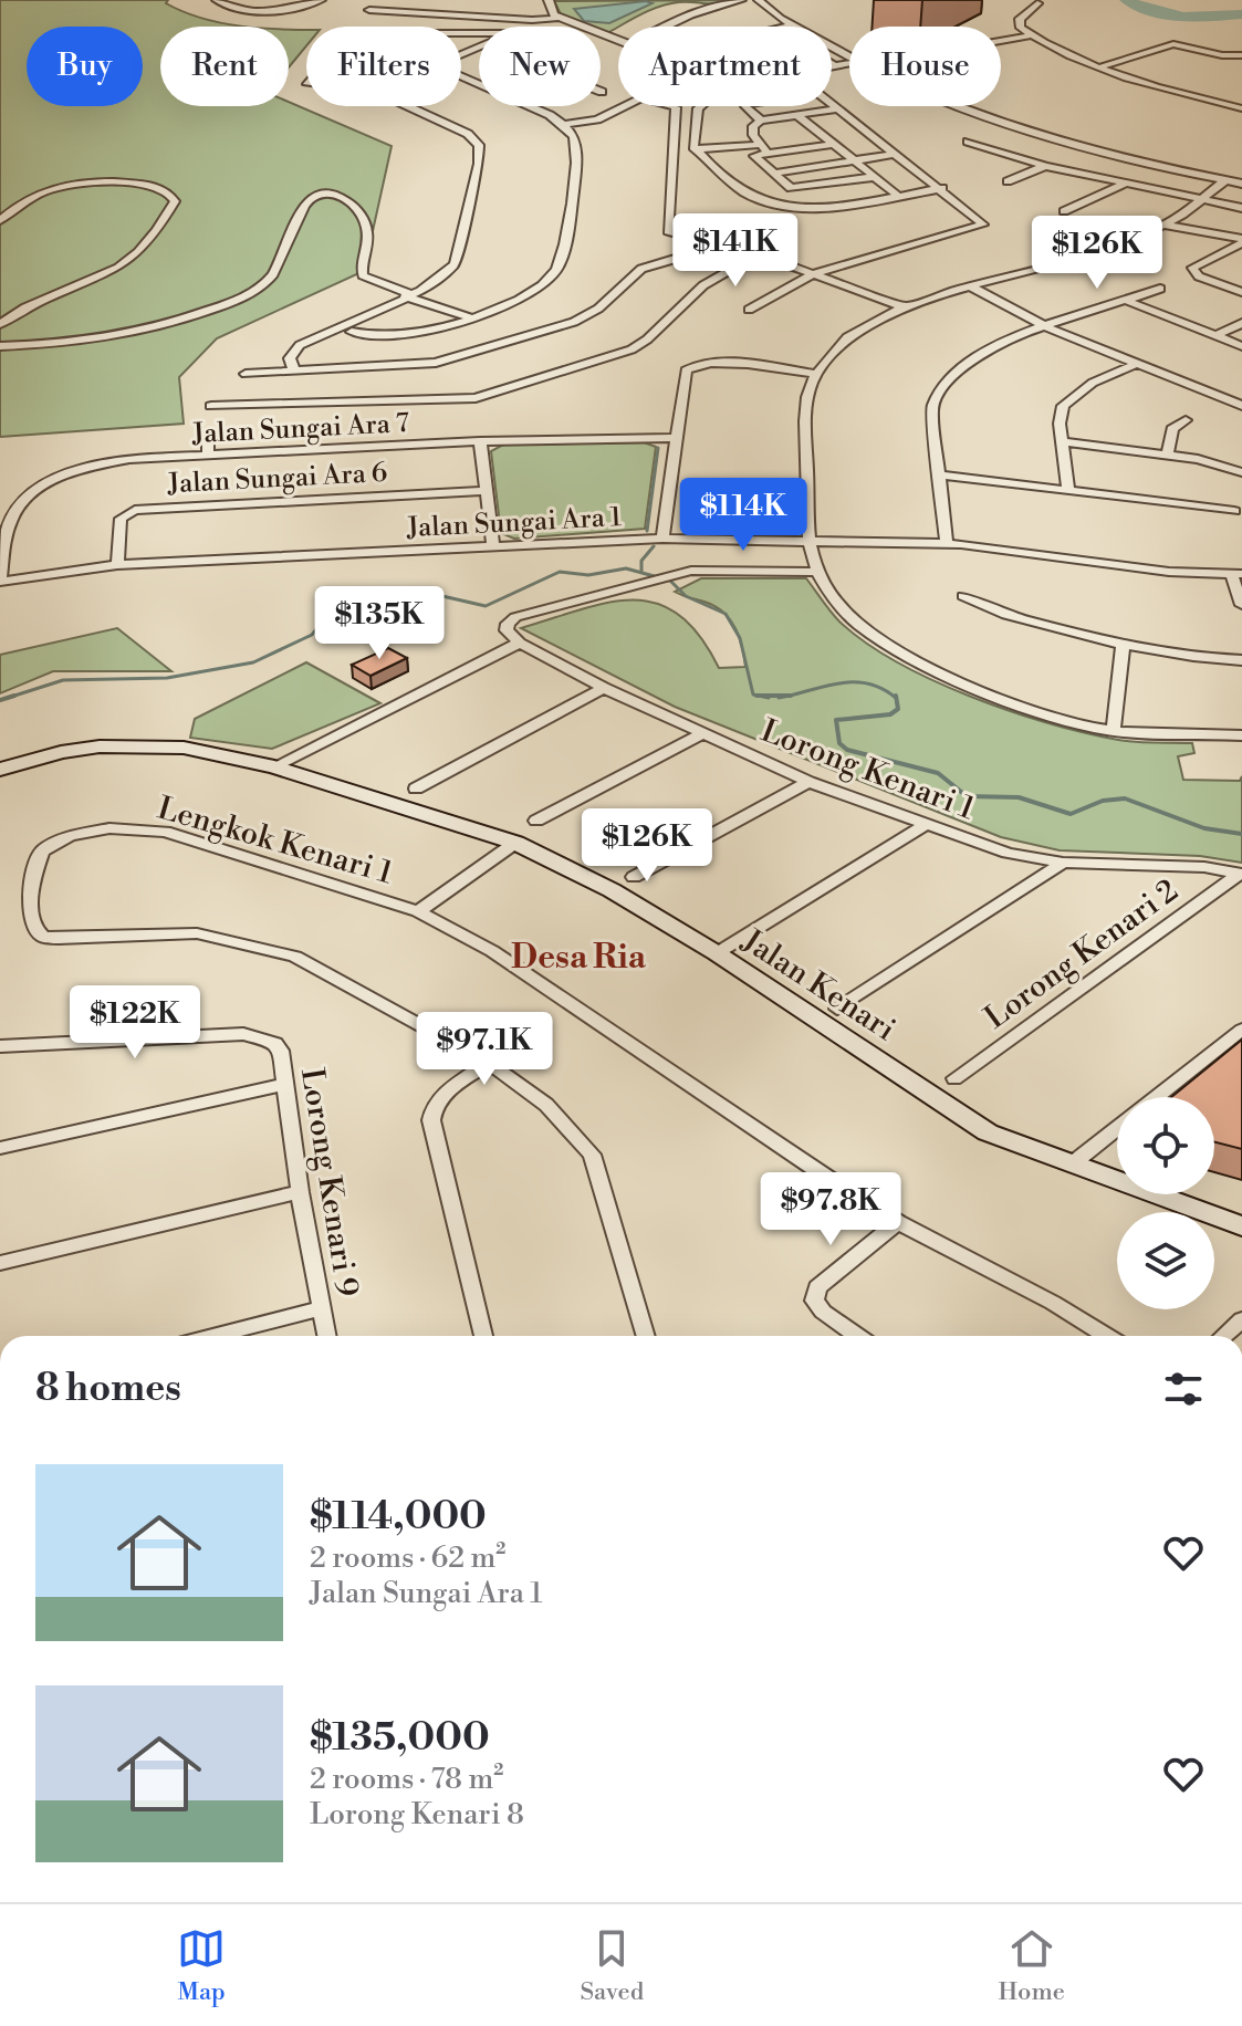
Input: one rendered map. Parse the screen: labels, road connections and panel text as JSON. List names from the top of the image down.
{
  "streets": {
    "street": [
      "Jalan Sungai Ara 7",
      "Jalan Sungai Ara 6",
      "Jalan Sungai Ara 1",
      "Lorong Kenari 1",
      "Lengkok Kenari 1",
      "Lorong Kenari 2",
      "Jalan Kenari",
      "Lorong Kenari 9"
    ]
  },
  "crossings": [
    ["Jalan Sungai Ara 7", "Jalan Sungai Ara 1"],
    ["Jalan Sungai Ara 6", "Jalan Sungai Ara 1"],
    ["Lorong Kenari 1", "Lorong Kenari 2"]
  ],
  "districts": ["Desa Ria"],
  "page": {
    "chip": [
      "Buy",
      "Rent",
      "Filters",
      "New",
      "Apartment",
      "House"
    ],
    "price": [
      "$141K",
      "$126K",
      "$114K",
      "$135K",
      "$126K",
      "$122K",
      "$97.1K",
      "$97.8K"
    ],
    "heading": "8 homes",
    "list": [
      {
        "name": "$114,000",
        "note": "2 rooms · 62 m² · Jalan Sungai Ara 1"
      },
      {
        "name": "$135,000",
        "note": "2 rooms · 78 m² · Lorong Kenari 8"
      }
    ],
    "tabs": ["Map", "Saved", "Home"]
  }
}
